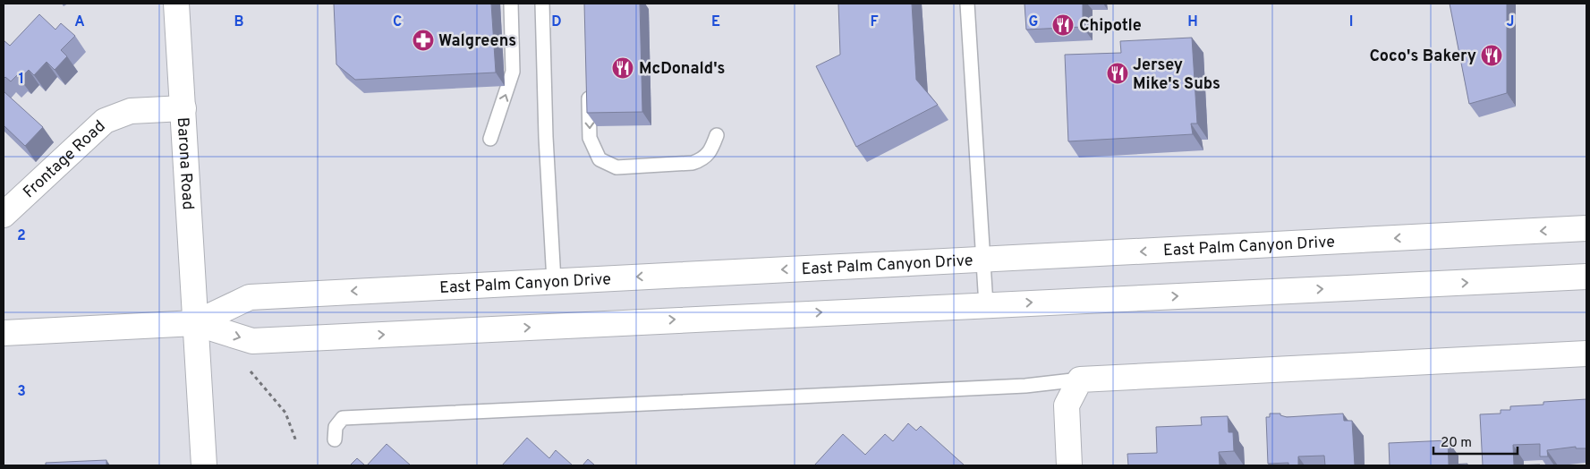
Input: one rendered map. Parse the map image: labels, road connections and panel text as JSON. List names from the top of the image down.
{
  "streets": {
    "main road": ["Frontage Road", "Barona Road", "East Palm Canyon Drive"]
  },
  "crossings": [
    ["Frontage Road", "Barona Road"],
    ["Barona Road", "East Palm Canyon Drive"]
  ],
  "places": {
    "restaurant": [
      "Chipotle",
      "Coco's Bakery",
      "McDonald's",
      "Jersey Mike's Subs"
    ],
    "pharmacy": ["Walgreens"]
  },
  "scale_bar": "20 m",
  "grid": {
    "columns": [
      "A",
      "B",
      "C",
      "D",
      "E",
      "F",
      "G",
      "H",
      "I",
      "J"
    ],
    "rows": ["1", "2", "3"]
  }
}
